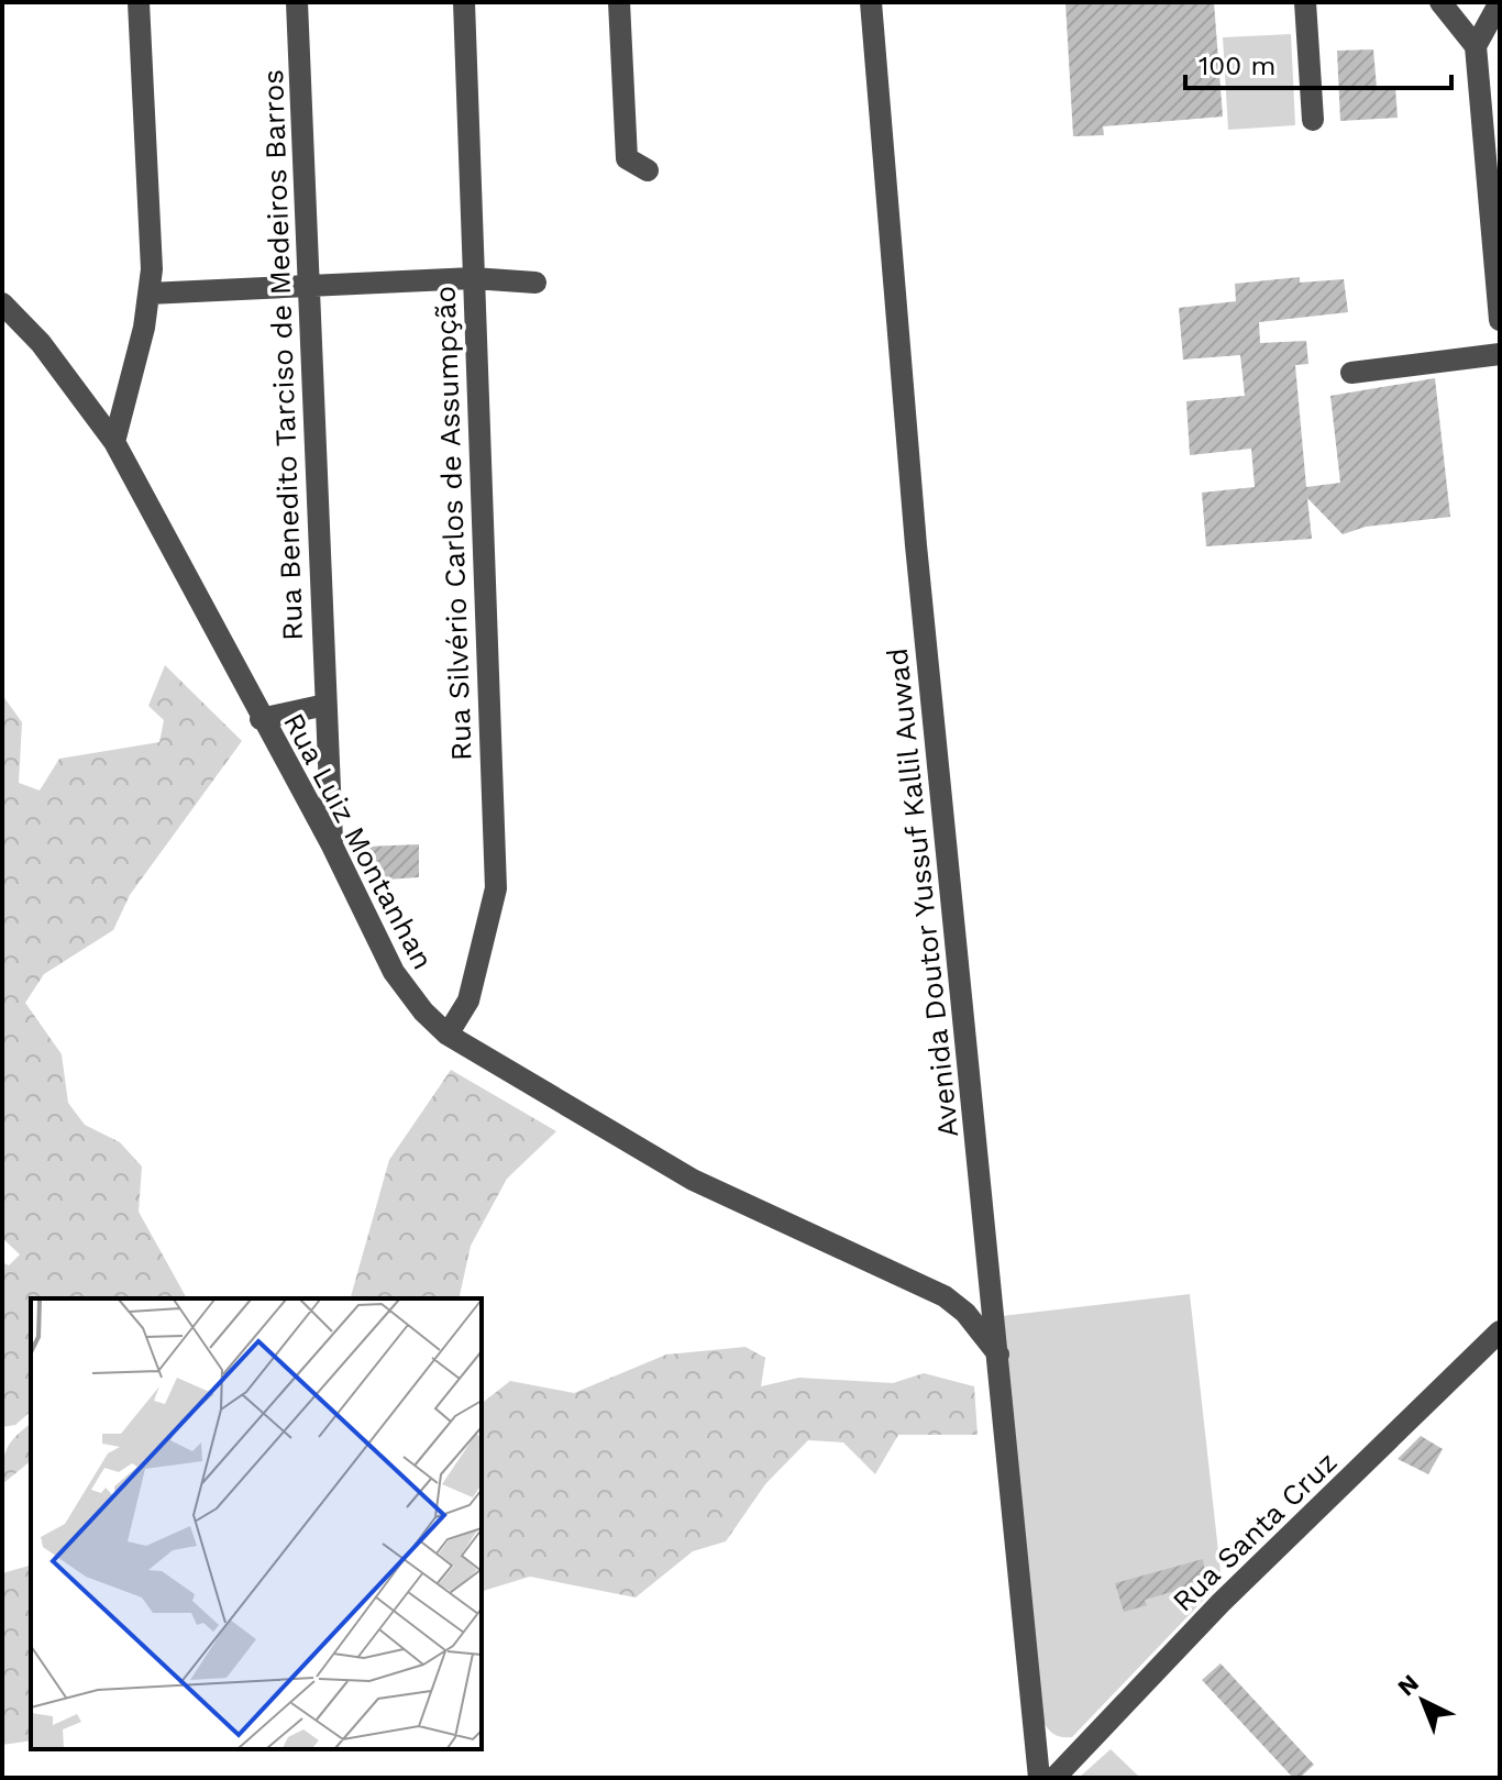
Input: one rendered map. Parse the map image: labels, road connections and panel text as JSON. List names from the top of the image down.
{
  "streets": {
    "street": [
      "Rua Benedito Tarciso de Medeiros Barros",
      "Rua Silvério Carlos de Assumpção",
      "Rua Luiz Montanhan",
      "Avenida Doutor Yussuf Kallil Auwad",
      "Rua Santa Cruz"
    ]
  },
  "crossings": [
    ["Rua Benedito Tarciso de Medeiros Barros", "Rua Luiz Montanhan"],
    ["Rua Silvério Carlos de Assumpção", "Rua Luiz Montanhan"],
    ["Rua Luiz Montanhan", "Avenida Doutor Yussuf Kallil Auwad"]
  ],
  "scale_bar": "100 m",
  "north": "top left"
}
